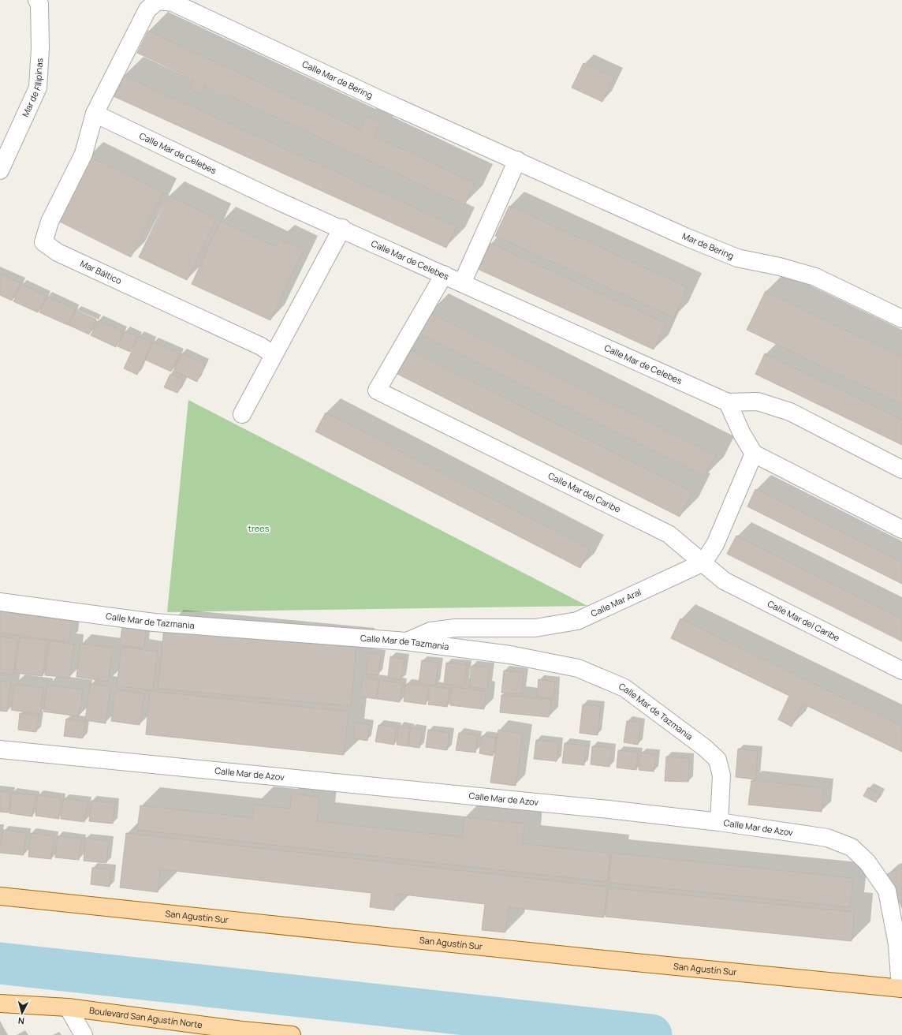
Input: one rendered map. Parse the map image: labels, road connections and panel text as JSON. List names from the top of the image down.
{
  "streets": {
    "main road": ["San Agustín Sur", "Boulevard San Agustín Norte"],
    "street": [
      "Calle Mar de Bering",
      "Mar de Filipinas",
      "Calle Mar de Celebes",
      "Mar de Bering",
      "Mar Báltico",
      "Calle Mar del Caribe",
      "Calle Mar Aral",
      "Calle Mar de Tazmania",
      "Calle Mar de Azov"
    ]
  },
  "crossings": [
    ["Calle Mar de Bering", "Mar de Bering"],
    ["Calle Mar de Bering", "Mar Báltico"],
    ["Calle Mar de Celebes", "Mar Báltico"],
    ["Calle Mar de Celebes", "Calle Mar del Caribe"],
    ["Calle Mar del Caribe", "Calle Mar Aral"],
    ["Calle Mar Aral", "Calle Mar de Tazmania"],
    ["Calle Mar de Tazmania", "Calle Mar de Azov"],
    ["Calle Mar de Azov", "San Agustín Sur"]
  ],
  "parks": ["trees"],
  "north": "bottom"
}
